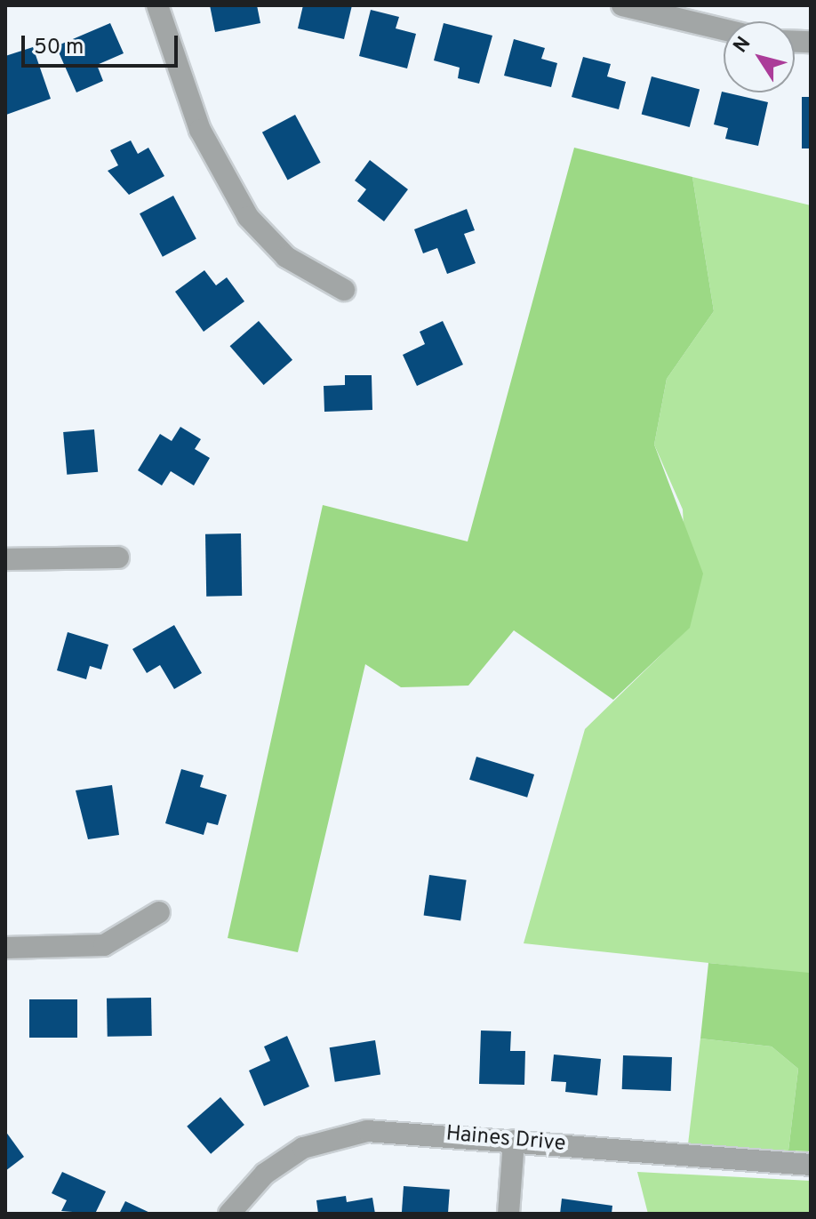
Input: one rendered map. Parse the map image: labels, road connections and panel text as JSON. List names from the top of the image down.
{
  "streets": {
    "street": ["Haines Drive"]
  },
  "scale_bar": "50 m",
  "north": "top left"
}
